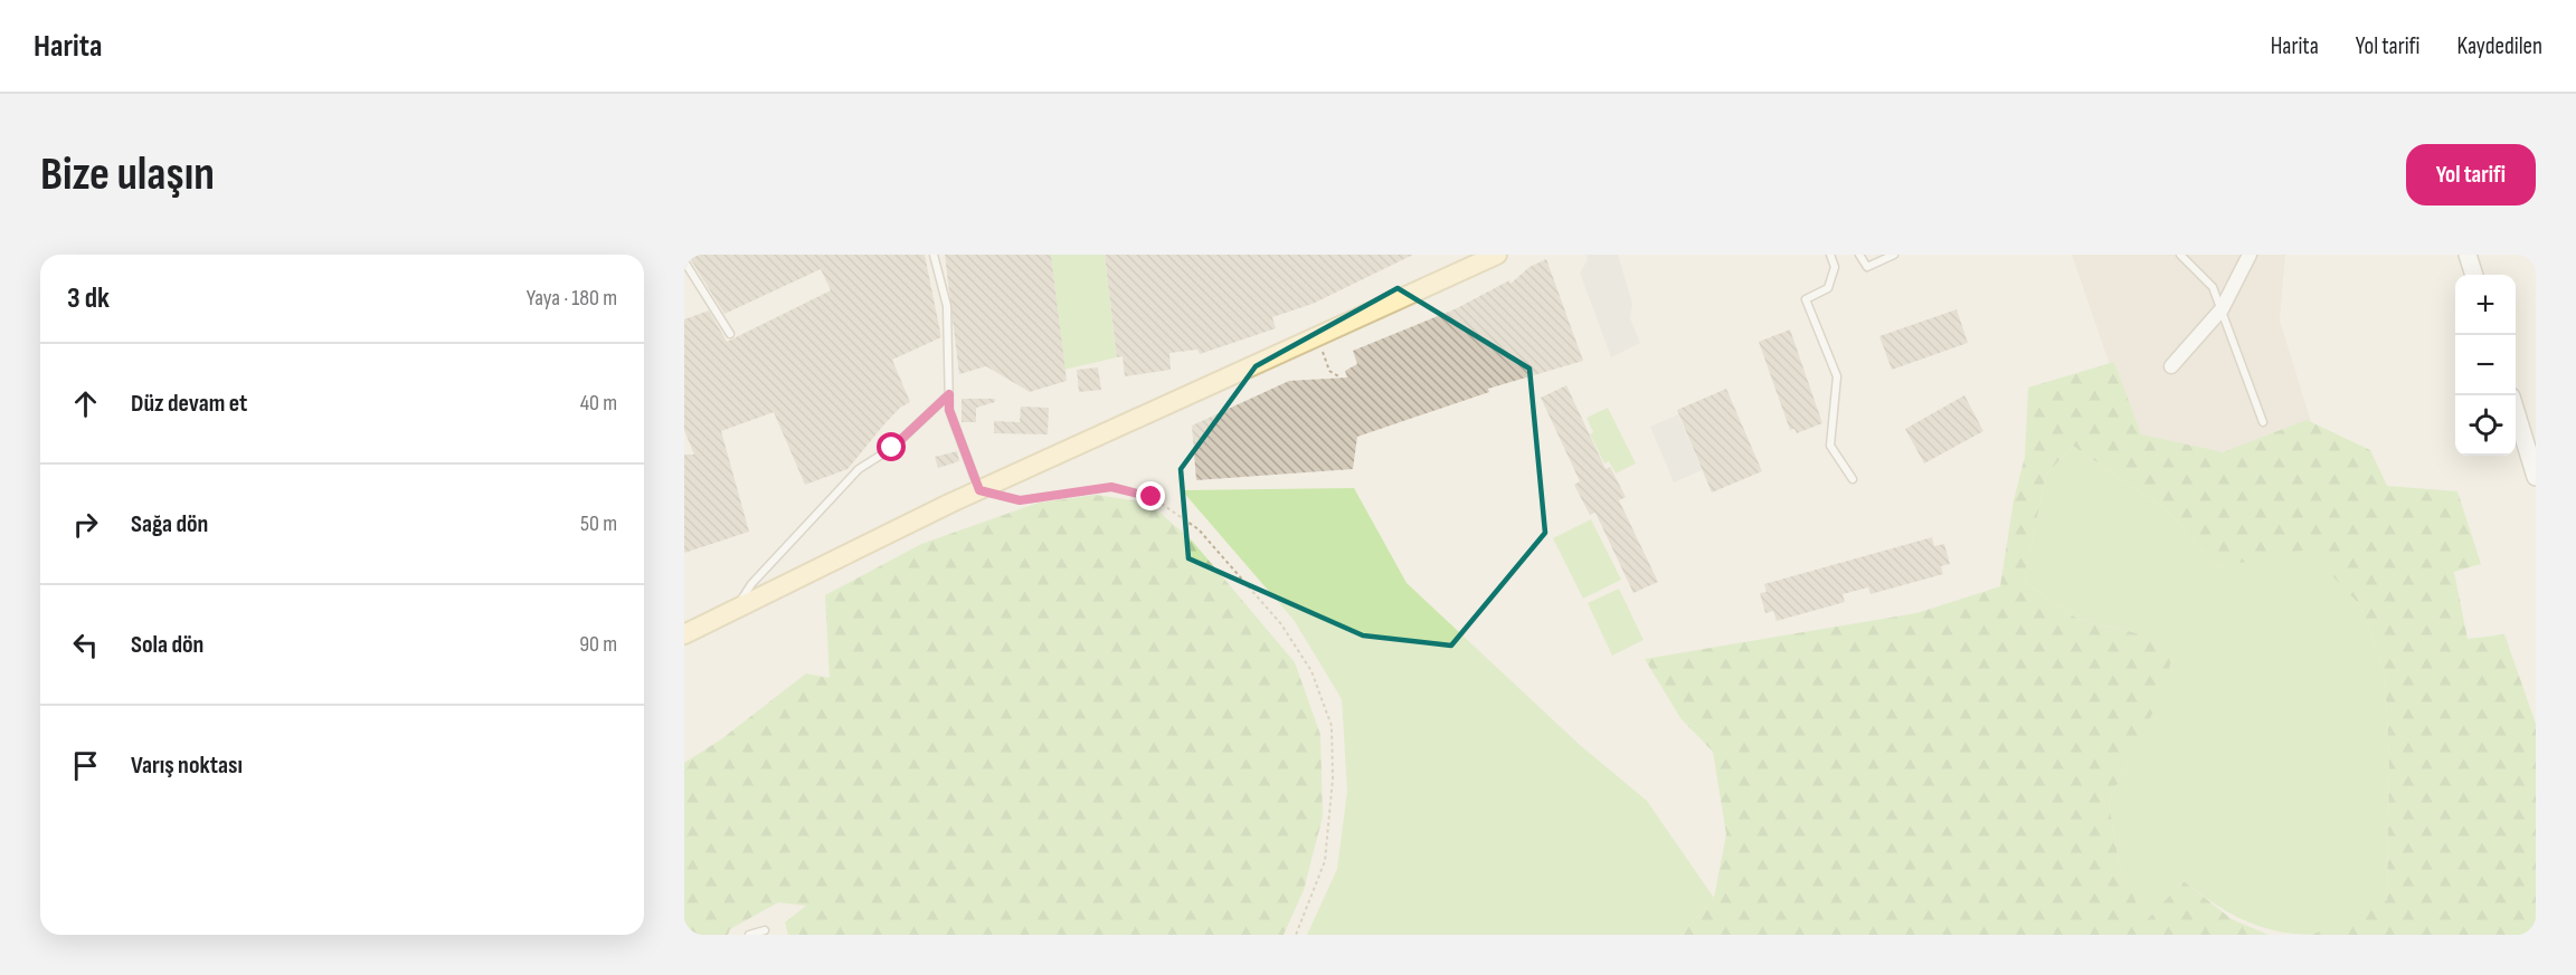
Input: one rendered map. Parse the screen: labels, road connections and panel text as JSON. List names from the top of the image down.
{
  "page": {
    "header": "Harita",
    "nav": ["Harita", "Yol tarifi", "Kaydedilen"],
    "buttons": "Yol tarifi",
    "title": "Bize ulaşın",
    "heading": ["3 dk", "Yaya · 180 m"],
    "map_buttons": ["+", "−"],
    "list": [
      ["Düz devam et", "40 m"],
      ["Sağa dön", "50 m"],
      ["Sola dön", "90 m"],
      "Varış noktası"
    ]
  }
}
